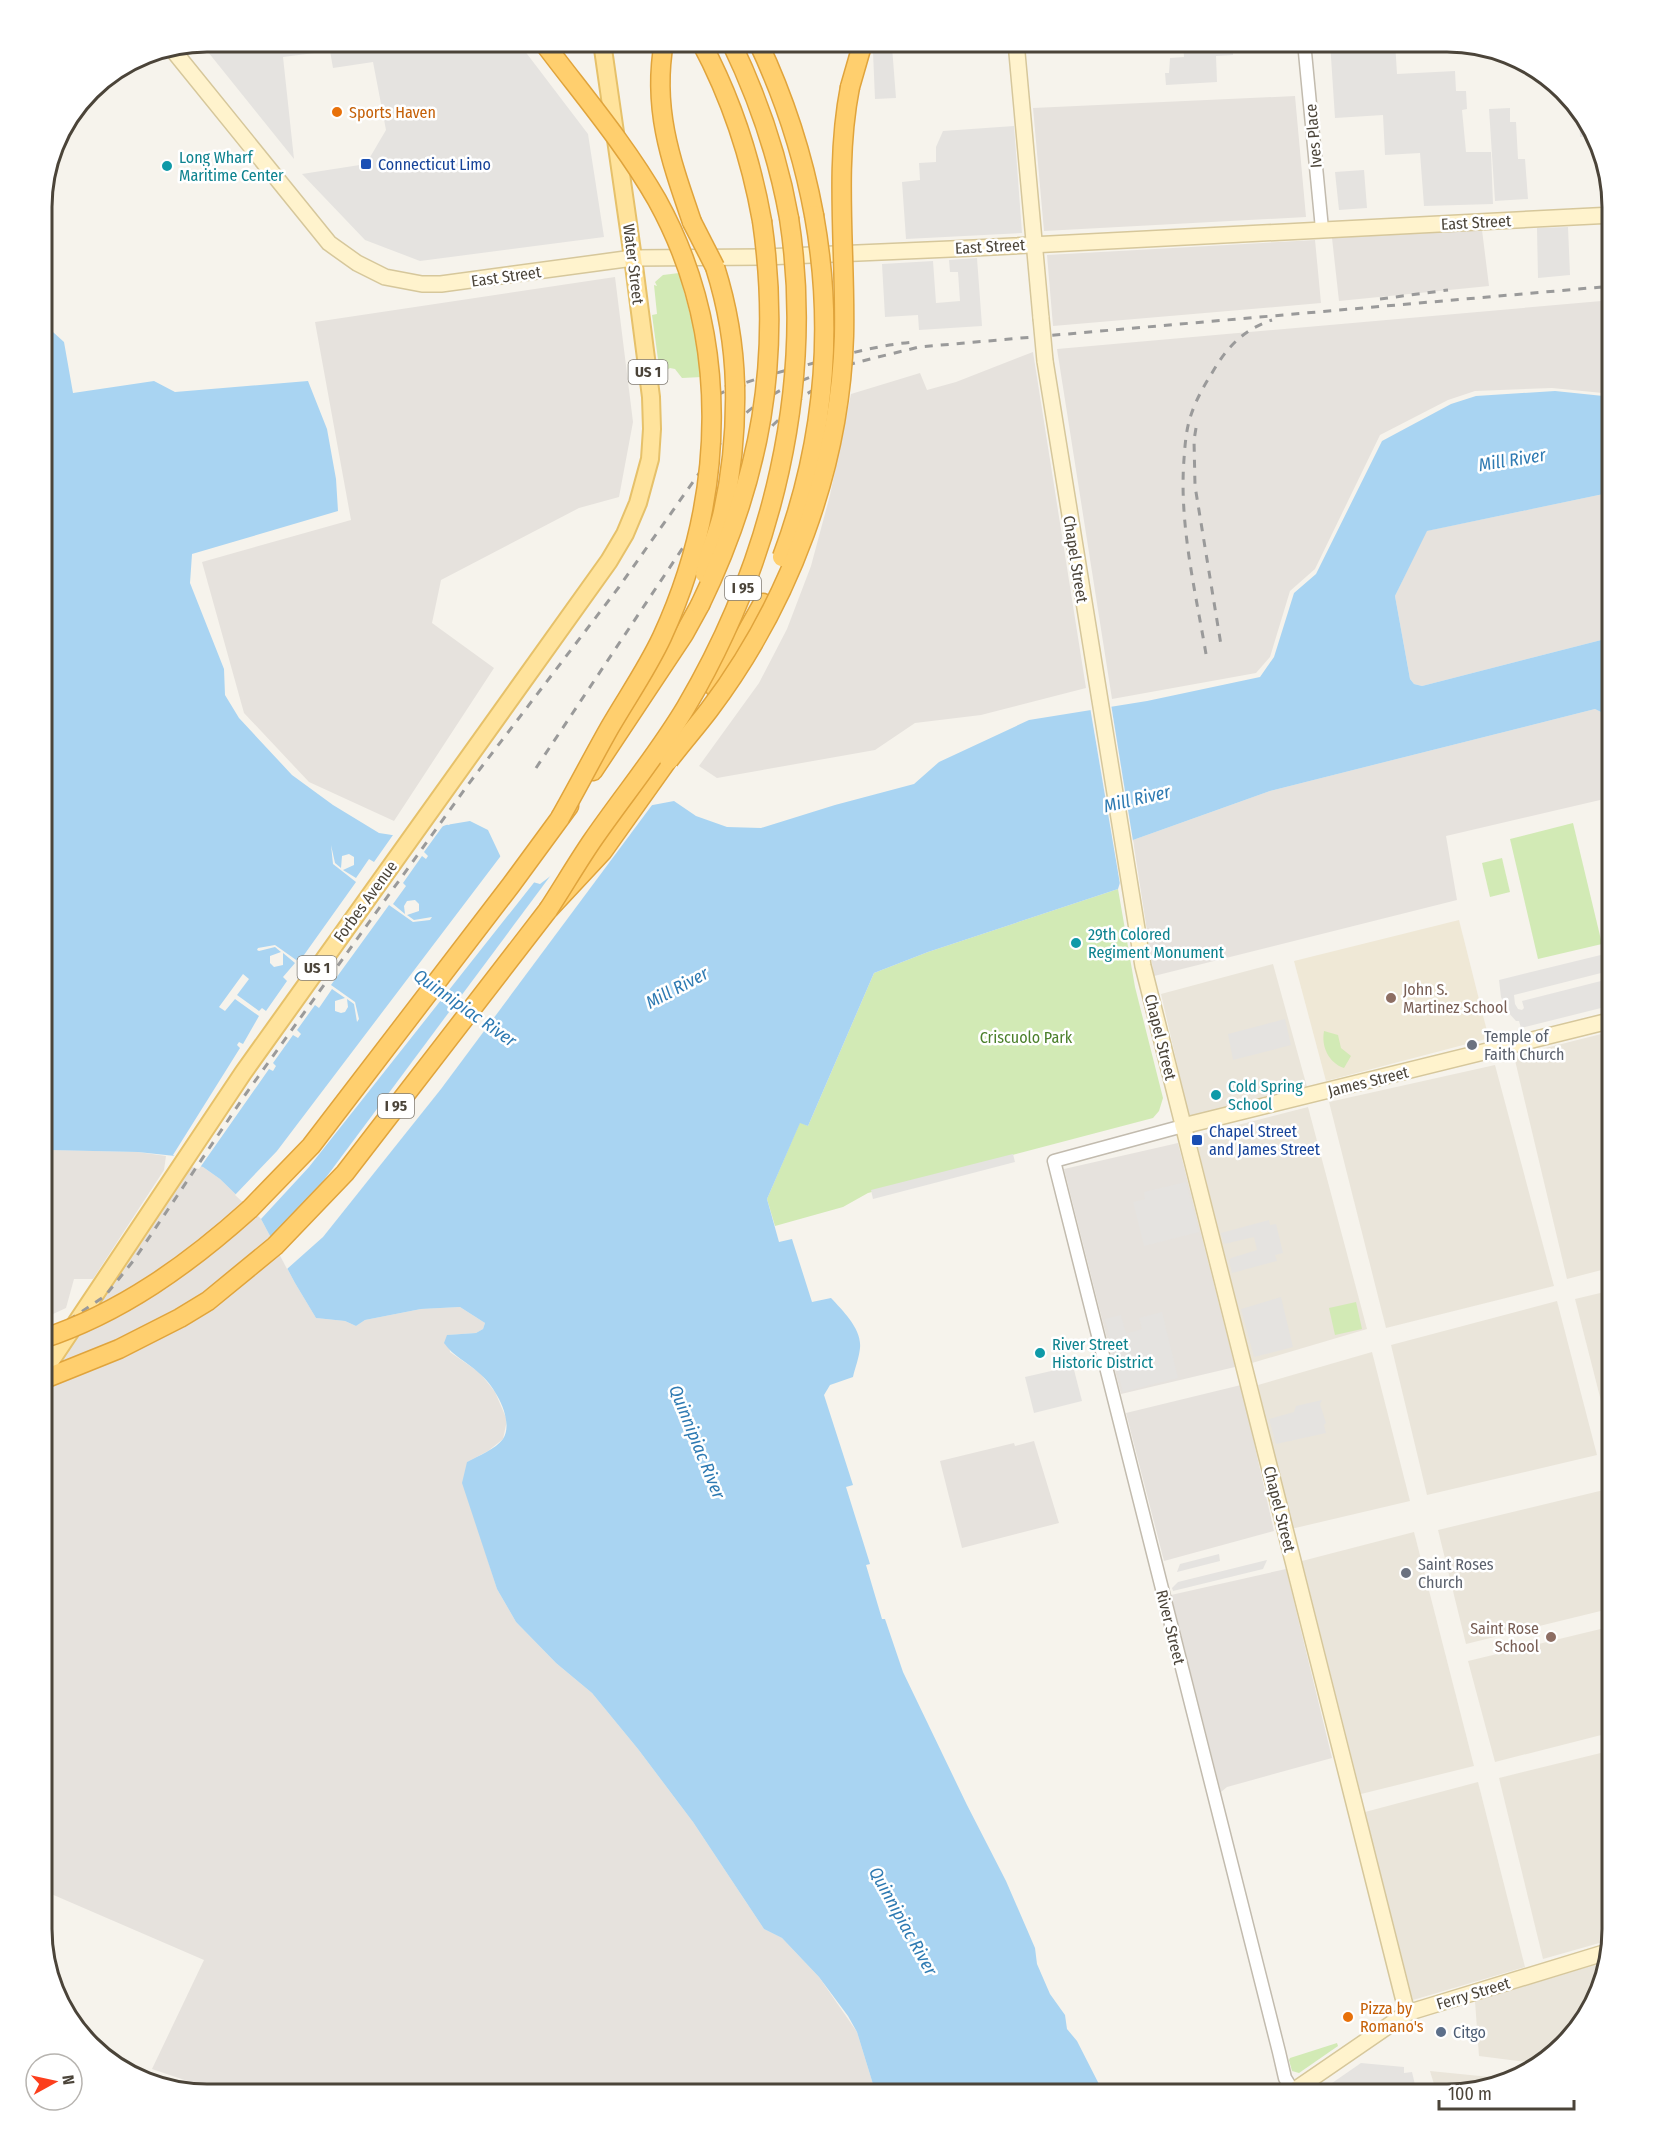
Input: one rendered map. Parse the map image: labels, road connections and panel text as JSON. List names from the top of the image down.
{
  "streets": {
    "highway": ["I 95"],
    "main road": [
      "East Street",
      "Water Street",
      "US 1",
      "Chapel Street",
      "Forbes Avenue",
      "James Street",
      "Ferry Street"
    ],
    "street": ["Ives Place", "River Street"]
  },
  "crossings": [
    ["Ives Place", "East Street"],
    ["East Street", "Water Street"],
    ["East Street", "Chapel Street"],
    ["Water Street", "Forbes Avenue"],
    ["Chapel Street", "James Street"],
    ["Chapel Street", "Ferry Street"],
    ["James Street", "River Street"]
  ],
  "water": ["Mill River", "Quinnipiac River"],
  "parks": ["Criscuolo Park"],
  "places": {
    "other": [
      "Sports Haven",
      "Long Wharf Maritime Center",
      "29th Colored Regiment Monument",
      "John S. Martinez School",
      "Temple of Faith Church",
      "Cold Spring School",
      "River Street Historic District",
      "Saint Roses Church",
      "Saint Rose School",
      "Pizza by Romano's",
      "Citgo"
    ],
    "transit": ["Connecticut Limo", "Chapel Street and James Street"]
  },
  "scale_bar": "100 m",
  "north": "right"
}
